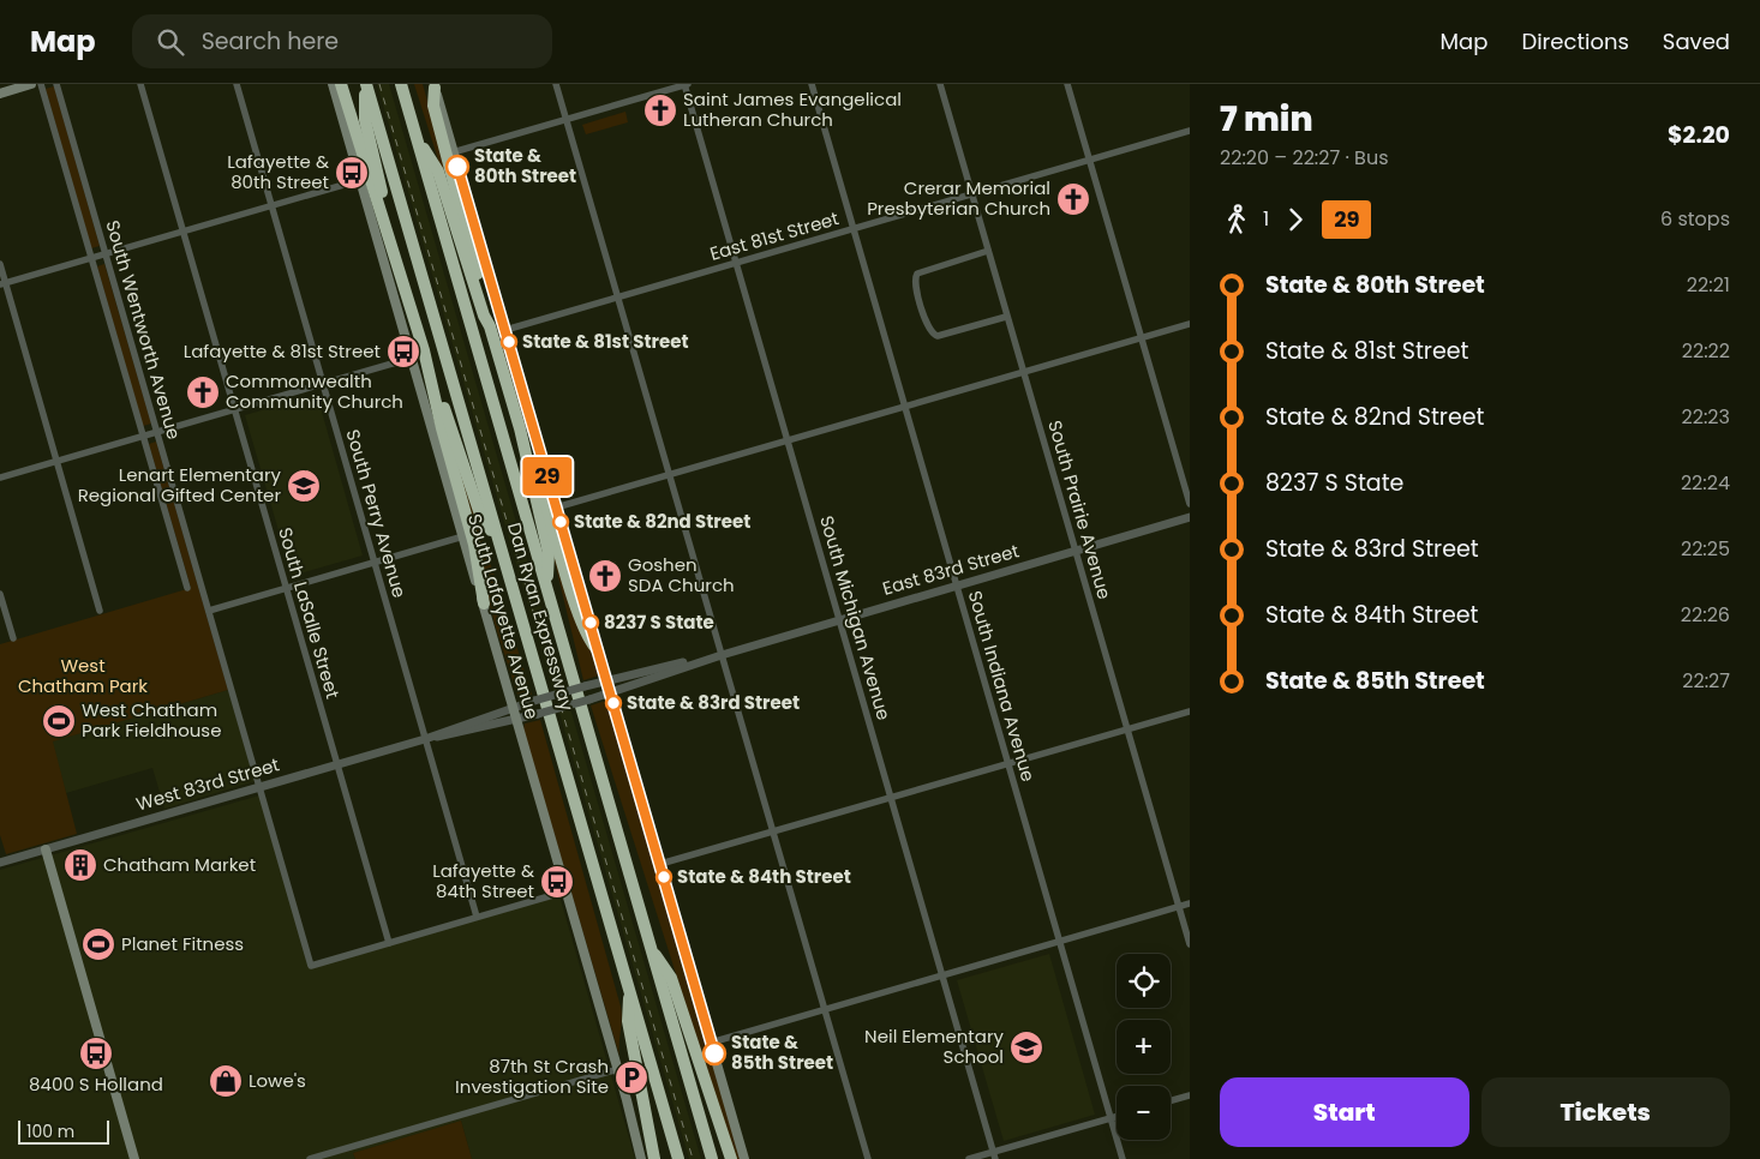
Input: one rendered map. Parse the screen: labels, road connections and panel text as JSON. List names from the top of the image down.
{
  "streets": {
    "highway": ["Dan Ryan Expressway"],
    "main road": ["South Lafayette Avenue"],
    "street": [
      "East 81st Street",
      "South Wentworth Avenue",
      "South Prairie Avenue",
      "South Perry Avenue",
      "East 83rd Street",
      "South LaSalle Street",
      "South Michigan Avenue",
      "South Indiana Avenue",
      "West 83rd Street"
    ]
  },
  "crossings": [
    ["East 81st Street", "South Prairie Avenue"],
    ["East 81st Street", "South Michigan Avenue"],
    ["East 81st Street", "South Indiana Avenue"],
    ["South Wentworth Avenue", "South LaSalle Street"],
    ["South Wentworth Avenue", "West 83rd Street"],
    ["South Prairie Avenue", "East 83rd Street"],
    ["South Perry Avenue", "West 83rd Street"],
    ["East 83rd Street", "South Michigan Avenue"],
    ["East 83rd Street", "South Indiana Avenue"],
    ["East 83rd Street", "West 83rd Street"],
    ["South LaSalle Street", "West 83rd Street"],
    ["South Lafayette Avenue", "West 83rd Street"]
  ],
  "parks": ["West Chatham Park"],
  "places": {
    "church": [
      "Saint James Evangelical Lutheran Church",
      "Crerar Memorial Presbyterian Church",
      "Commonwealth Community Church",
      "Goshen SDA Church"
    ],
    "other": [
      "State & 80th Street",
      "State & 81st Street",
      "State & 82nd Street",
      "8237 S State",
      "State & 83rd Street",
      "State & 84th Street",
      "State & 85th Street"
    ],
    "bus stop": [
      "Lafayette & 80th Street",
      "Lafayette & 81st Street",
      "Lafayette & 84th Street",
      "8400 S Holland"
    ],
    "school or university": ["Lenart Elementary Regional Gifted Center", "Neil Elementary School"],
    "sports": ["West Chatham Park Fieldhouse", "Planet Fitness"],
    "building": ["Chatham Market"],
    "parking": ["87th St Crash Investigation Site"],
    "shop": ["Lowe's"]
  },
  "lines": ["bus line 29"],
  "scale_bar": "100 m",
  "page": {
    "header": "Map",
    "search": "Search here",
    "nav": ["Map", "Directions", "Saved"],
    "on_map": "29",
    "heading": ["7 min", "22:20 – 22:27 · Bus", "$2.20"],
    "legs": ["1", "29", "6 stops"],
    "list": [
      {
        "name": "State & 80th Street",
        "value": "22:21"
      },
      {
        "name": "State & 81st Street",
        "value": "22:22"
      },
      {
        "name": "State & 82nd Street",
        "value": "22:23"
      },
      {
        "name": "8237 S State",
        "value": "22:24"
      },
      {
        "name": "State & 83rd Street",
        "value": "22:25"
      },
      {
        "name": "State & 84th Street",
        "value": "22:26"
      },
      {
        "name": "State & 85th Street",
        "value": "22:27"
      }
    ],
    "map_buttons": ["+", "−"],
    "buttons": ["Start", "Tickets"],
    "scale": "100 m"
  }
}
